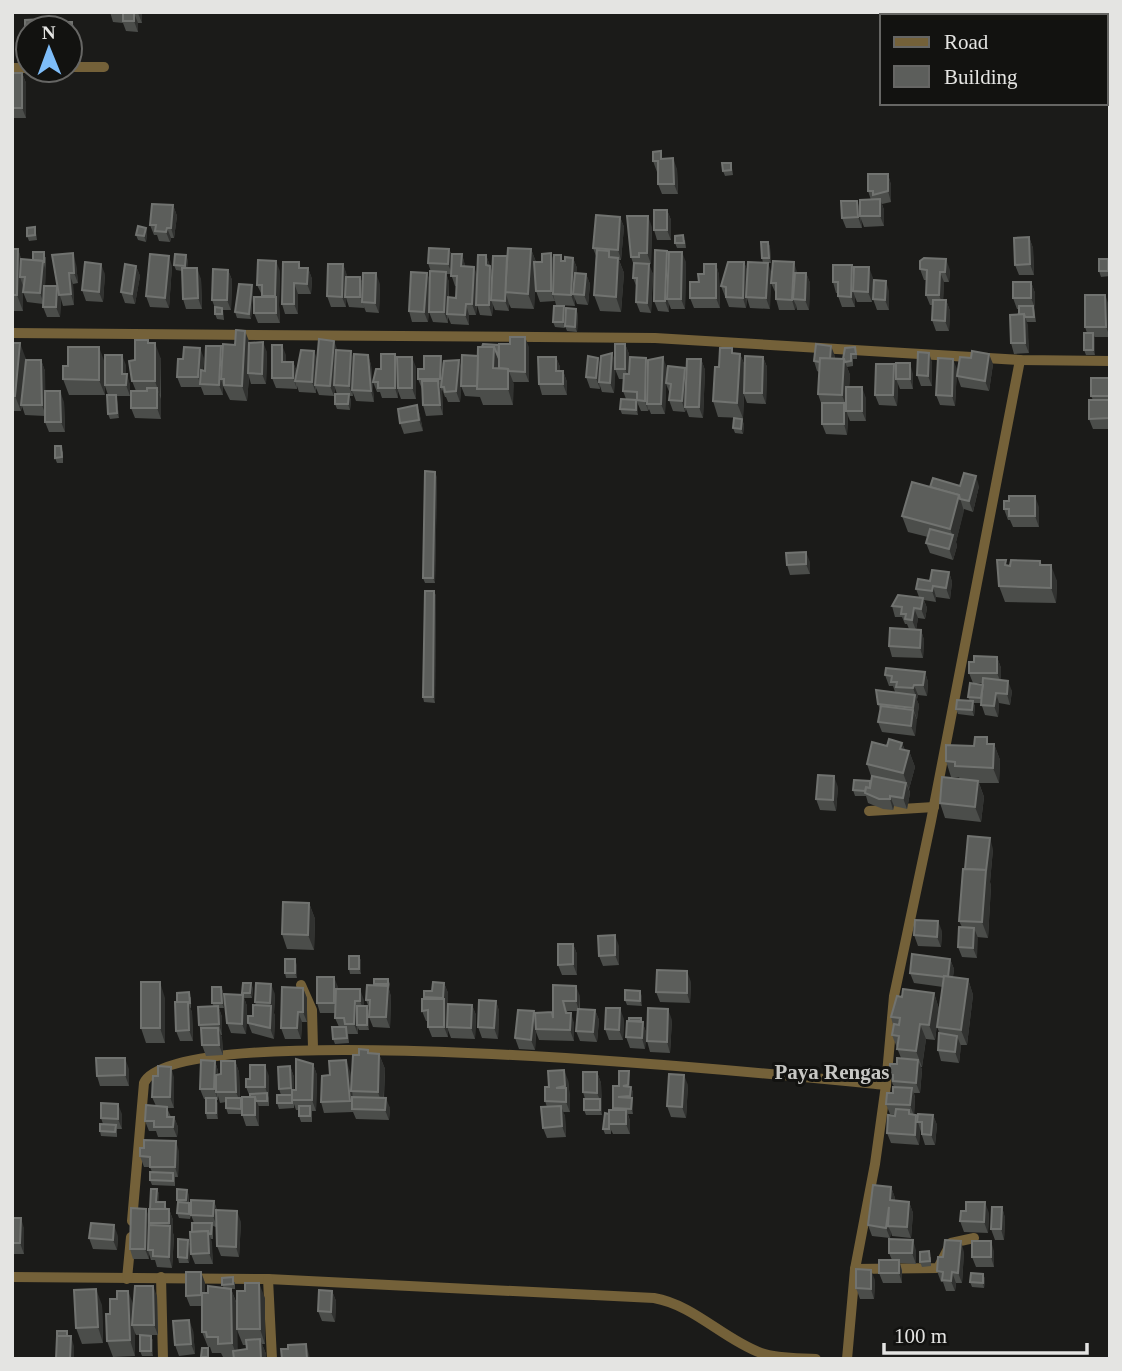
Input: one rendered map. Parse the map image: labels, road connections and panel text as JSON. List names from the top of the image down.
{
  "districts": ["Paya Rengas"],
  "legend": ["Road", "Building"],
  "scale_bar": "100 m",
  "north": "top"
}
